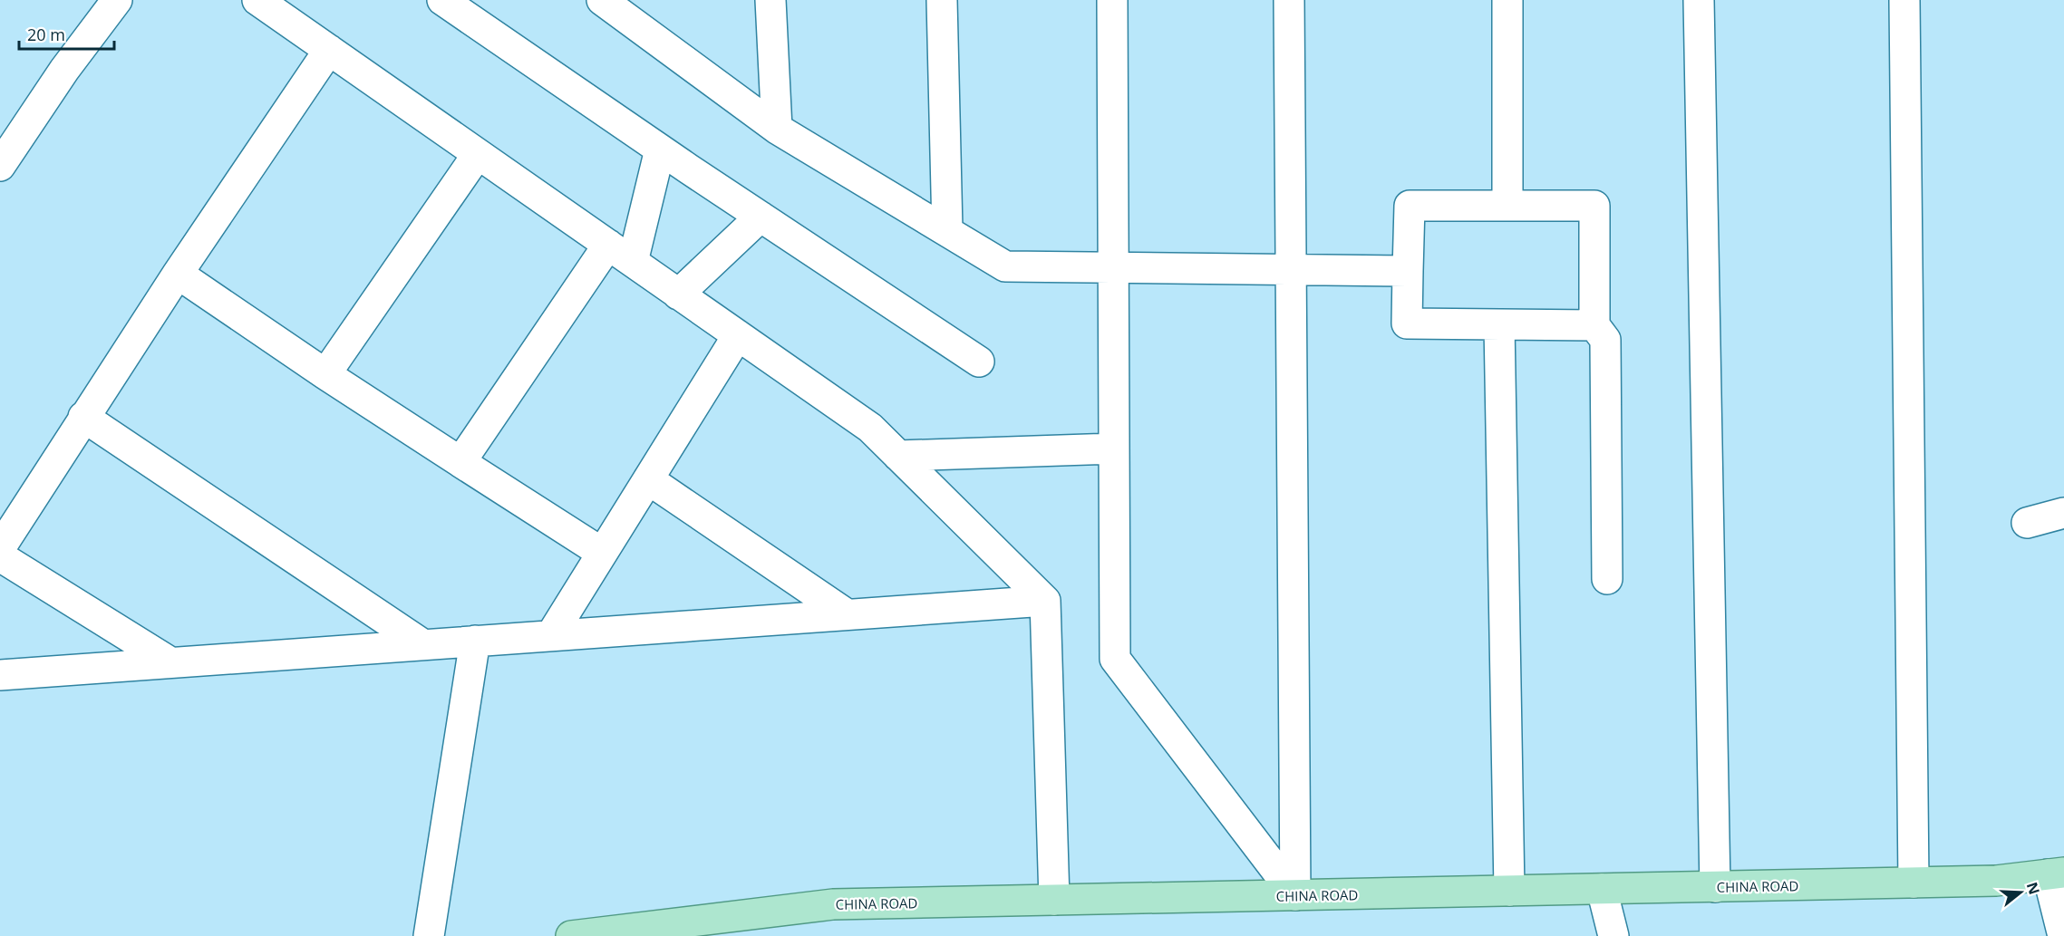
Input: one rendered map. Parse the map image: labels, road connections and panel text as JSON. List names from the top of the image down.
{
  "streets": {
    "main road": ["CHINA ROAD"]
  },
  "scale_bar": "20 m",
  "north": "right"
}
